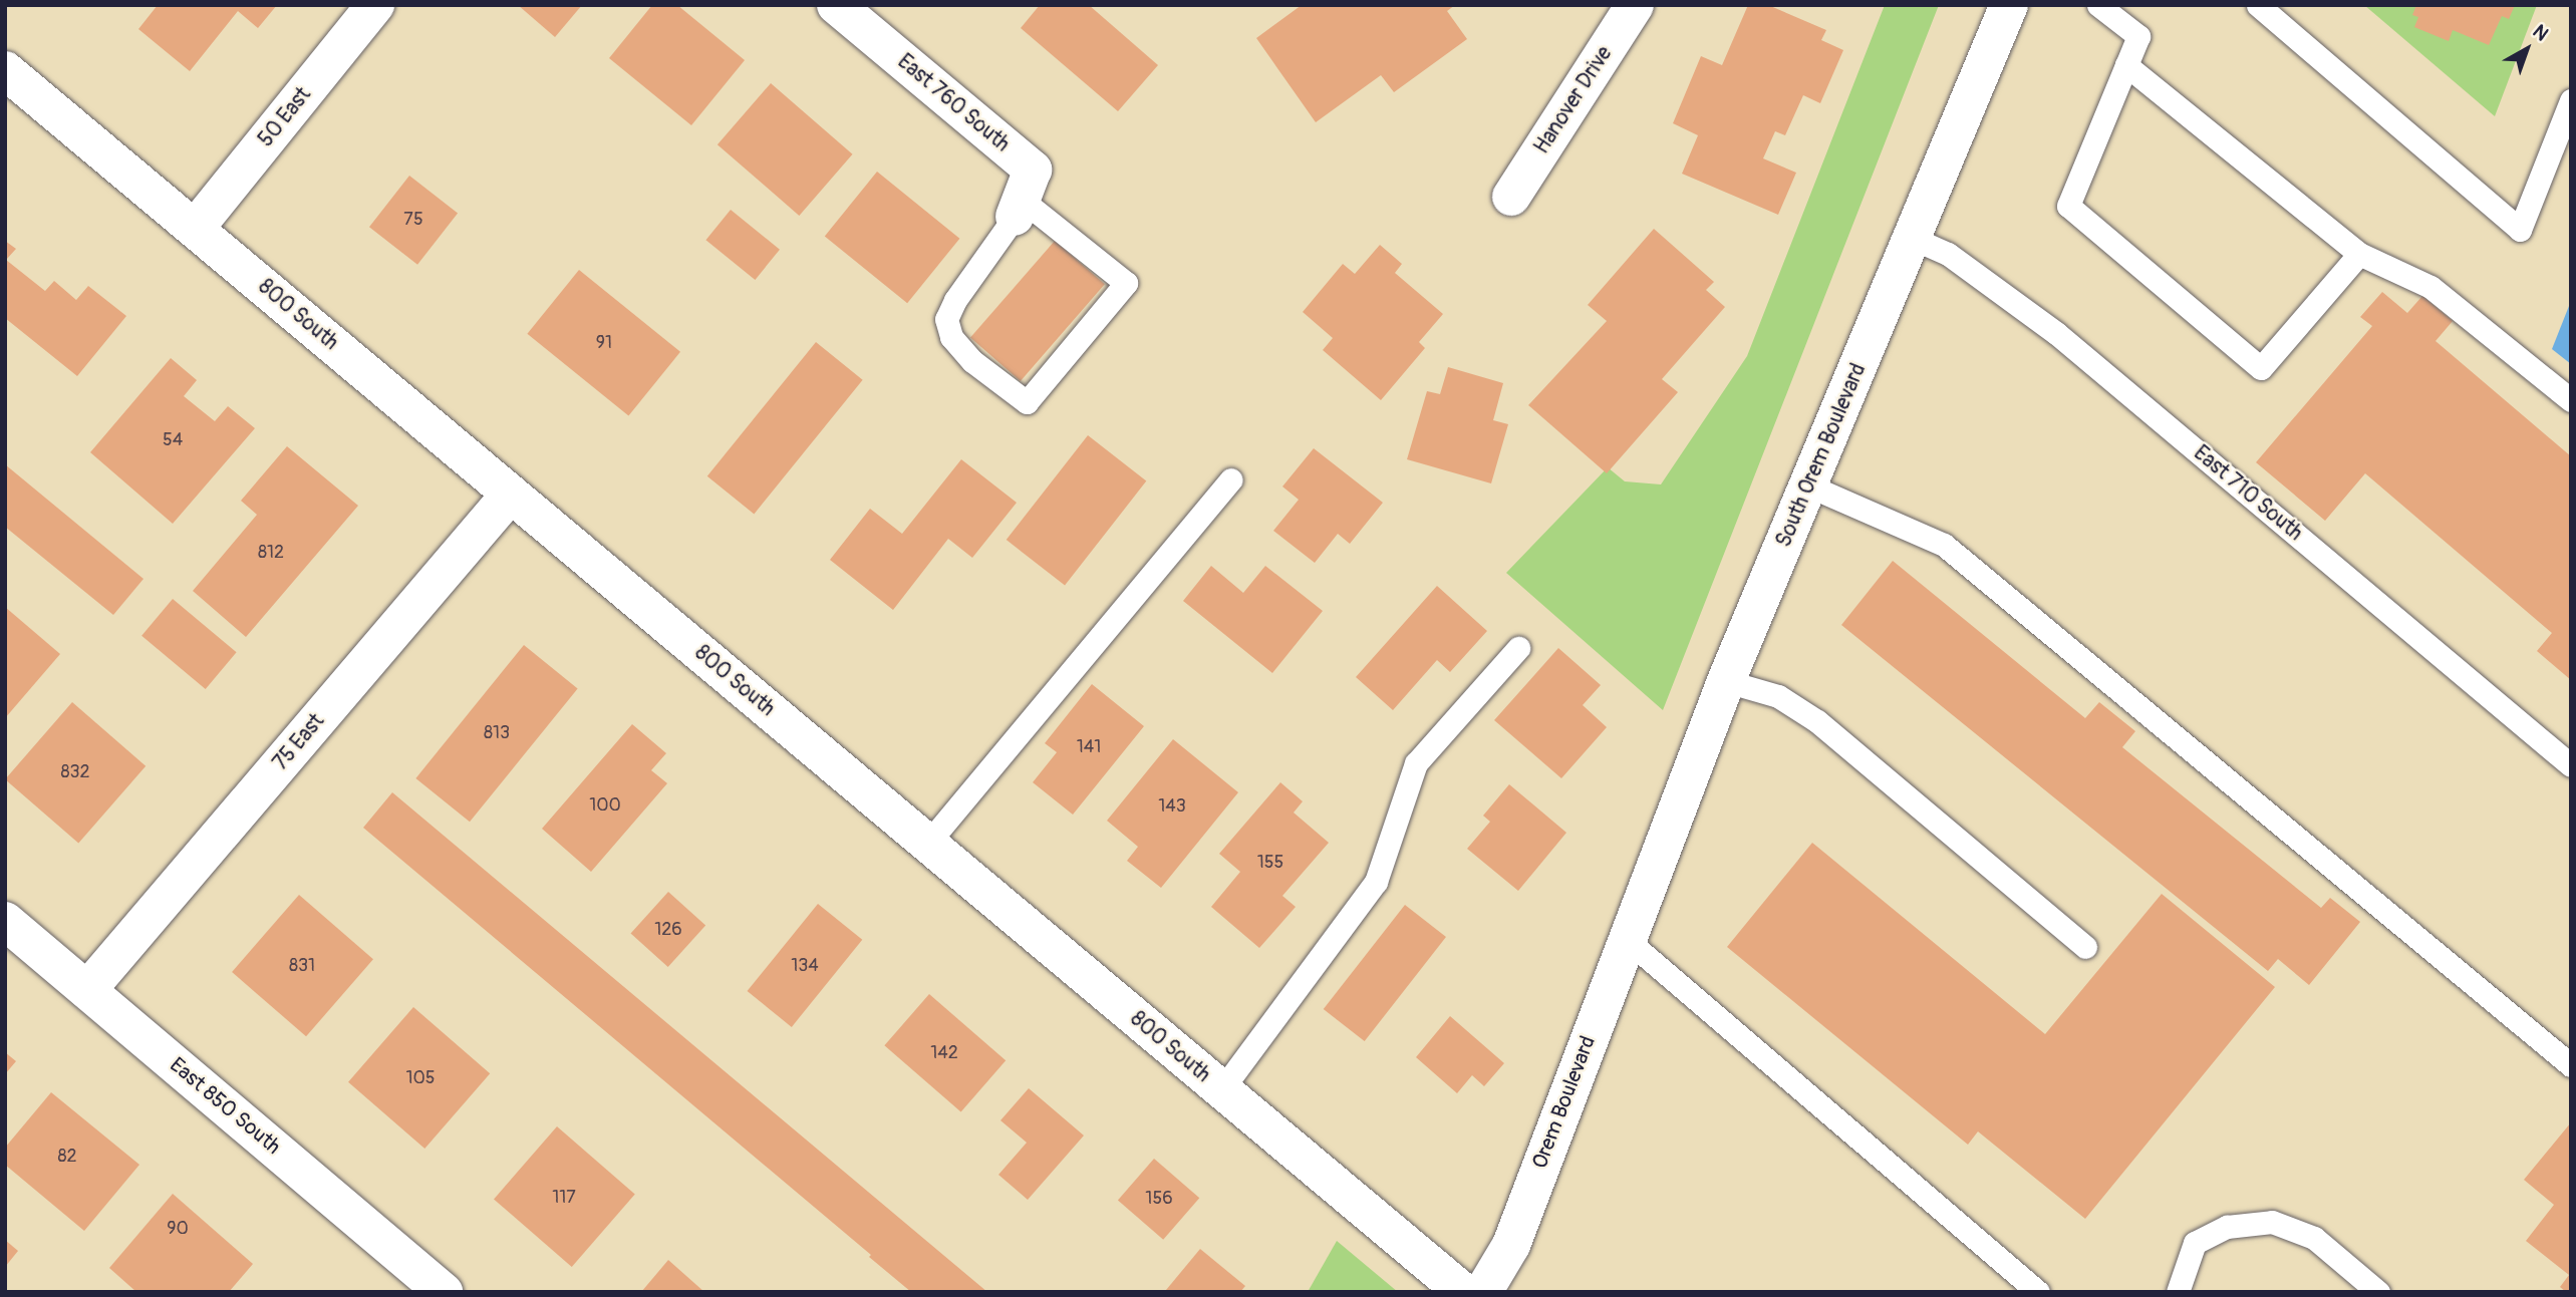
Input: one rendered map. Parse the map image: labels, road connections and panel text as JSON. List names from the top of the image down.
{
  "streets": {
    "street": [
      "Hanover Drive",
      "East 760 South",
      "50 East",
      "800 South",
      "South Orem Boulevard",
      "75 East",
      "Orem Boulevard",
      "East 850 South"
    ],
    "lane": ["East 710 South"]
  },
  "crossings": [
    ["50 East", "800 South"],
    ["800 South", "75 East"],
    ["South Orem Boulevard", "East 710 South"],
    ["South Orem Boulevard", "Orem Boulevard"],
    ["75 East", "East 850 South"]
  ],
  "house_numbers": [
    "75",
    "91",
    "54",
    "812",
    "813",
    "141",
    "832",
    "100",
    "143",
    "155",
    "126",
    "831",
    "134",
    "142",
    "105",
    "82",
    "117",
    "156",
    "90"
  ],
  "north": "top right"
}
